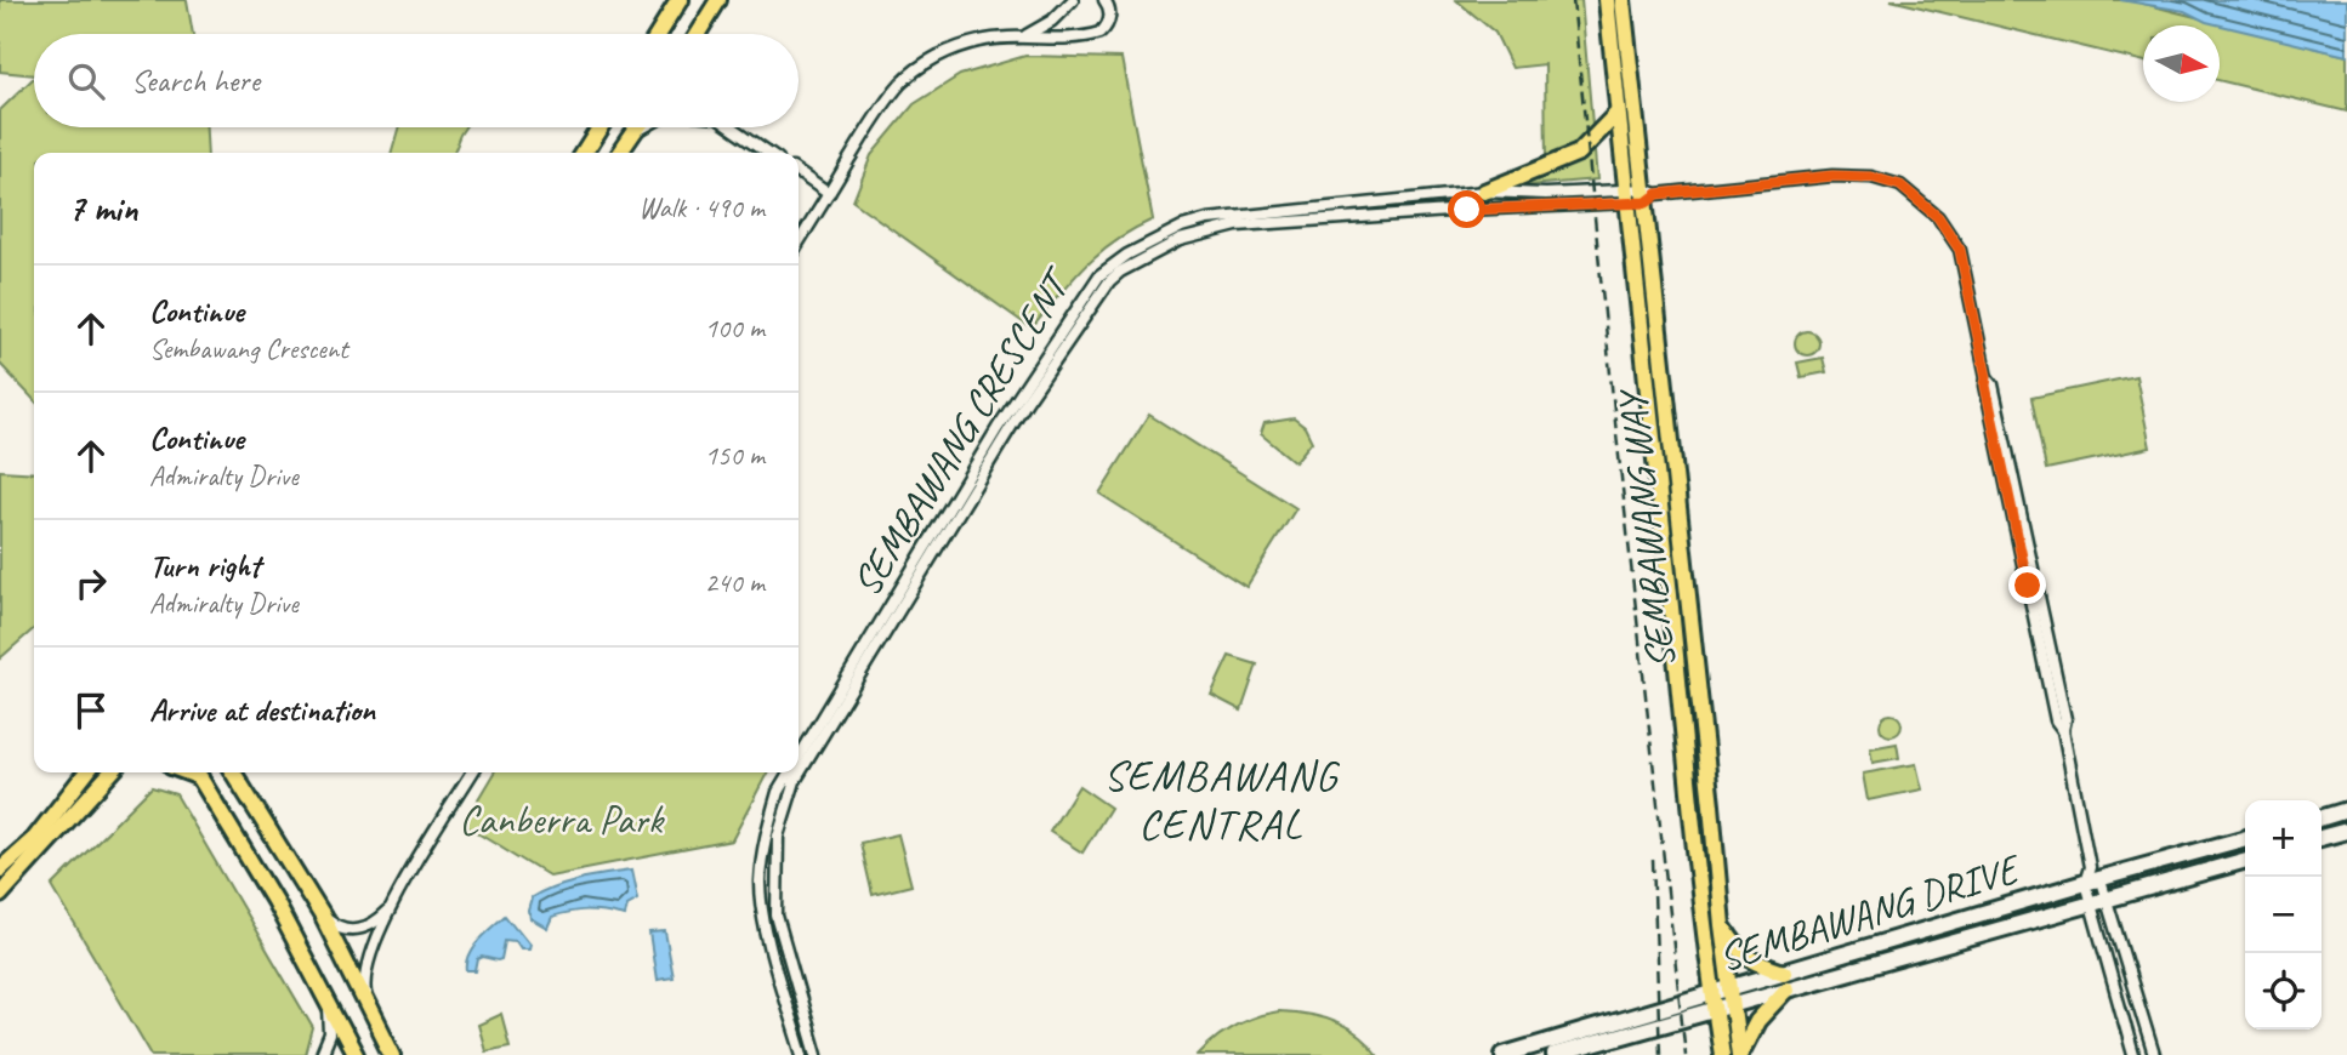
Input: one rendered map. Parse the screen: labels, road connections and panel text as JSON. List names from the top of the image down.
{
  "streets": {
    "main road": ["SEMBAWANG WAY", "SEMBAWANG DRIVE"],
    "street": ["SEMBAWANG CRESCENT"]
  },
  "crossings": [
    ["SEMBAWANG CRESCENT", "SEMBAWANG WAY"],
    ["SEMBAWANG WAY", "SEMBAWANG DRIVE"]
  ],
  "districts": ["SEMBAWANG CENTRAL"],
  "parks": ["Canberra Park"],
  "north": "right",
  "page": {
    "search": "Search here",
    "heading": ["7 min", "Walk · 490 m"],
    "list": [
      ["Continue", "Sembawang Crescent", "100 m"],
      ["Continue", "Admiralty Drive", "150 m"],
      ["Turn right", "Admiralty Drive", "240 m"],
      "Arrive at destination"
    ],
    "map_buttons": ["+", "−"]
  }
}
